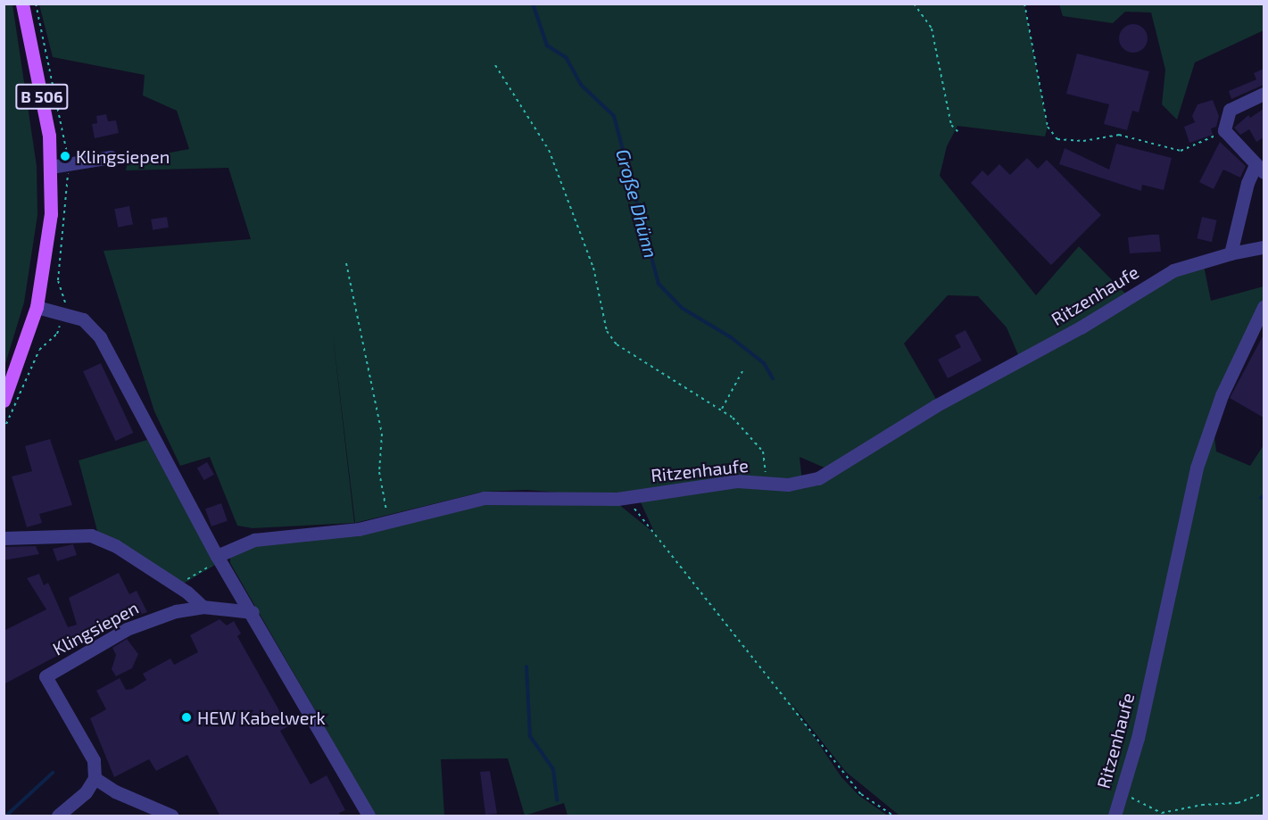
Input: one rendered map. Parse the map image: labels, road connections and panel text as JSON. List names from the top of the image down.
{
  "streets": {
    "main road": ["B 506"],
    "street": ["Ritzenhaufe", "Klingsiepen"]
  },
  "water": ["Große Dhünn"],
  "places": ["Klingsiepen", "HEW Kabelwerk"]
}
